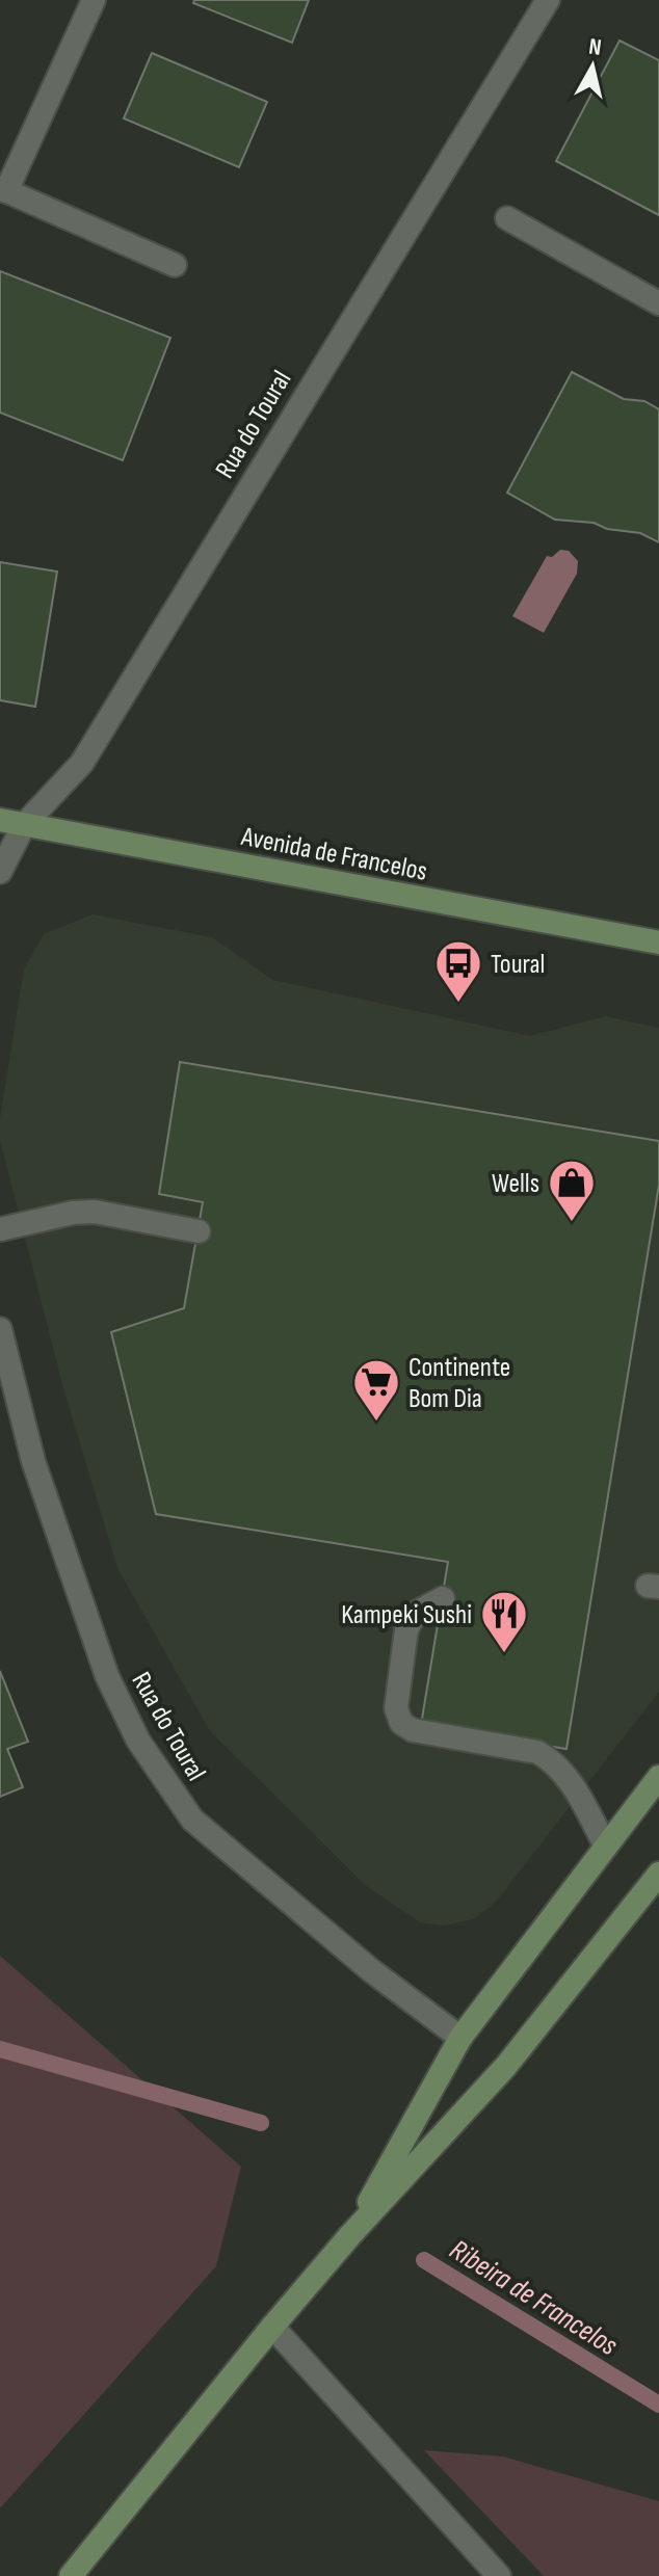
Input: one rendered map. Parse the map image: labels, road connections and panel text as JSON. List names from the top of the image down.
{
  "streets": {
    "main road": ["Avenida de Francelos"],
    "street": ["Rua do Toural"]
  },
  "crossings": [
    ["Rua do Toural", "Avenida de Francelos"]
  ],
  "water": ["Ribeira de Francelos"],
  "places": {
    "bus stop": ["Toural"],
    "shop": ["Wells"],
    "supermarket": ["Continente Bom Dia"],
    "restaurant": ["Kampeki Sushi"]
  },
  "north": "top"
}
